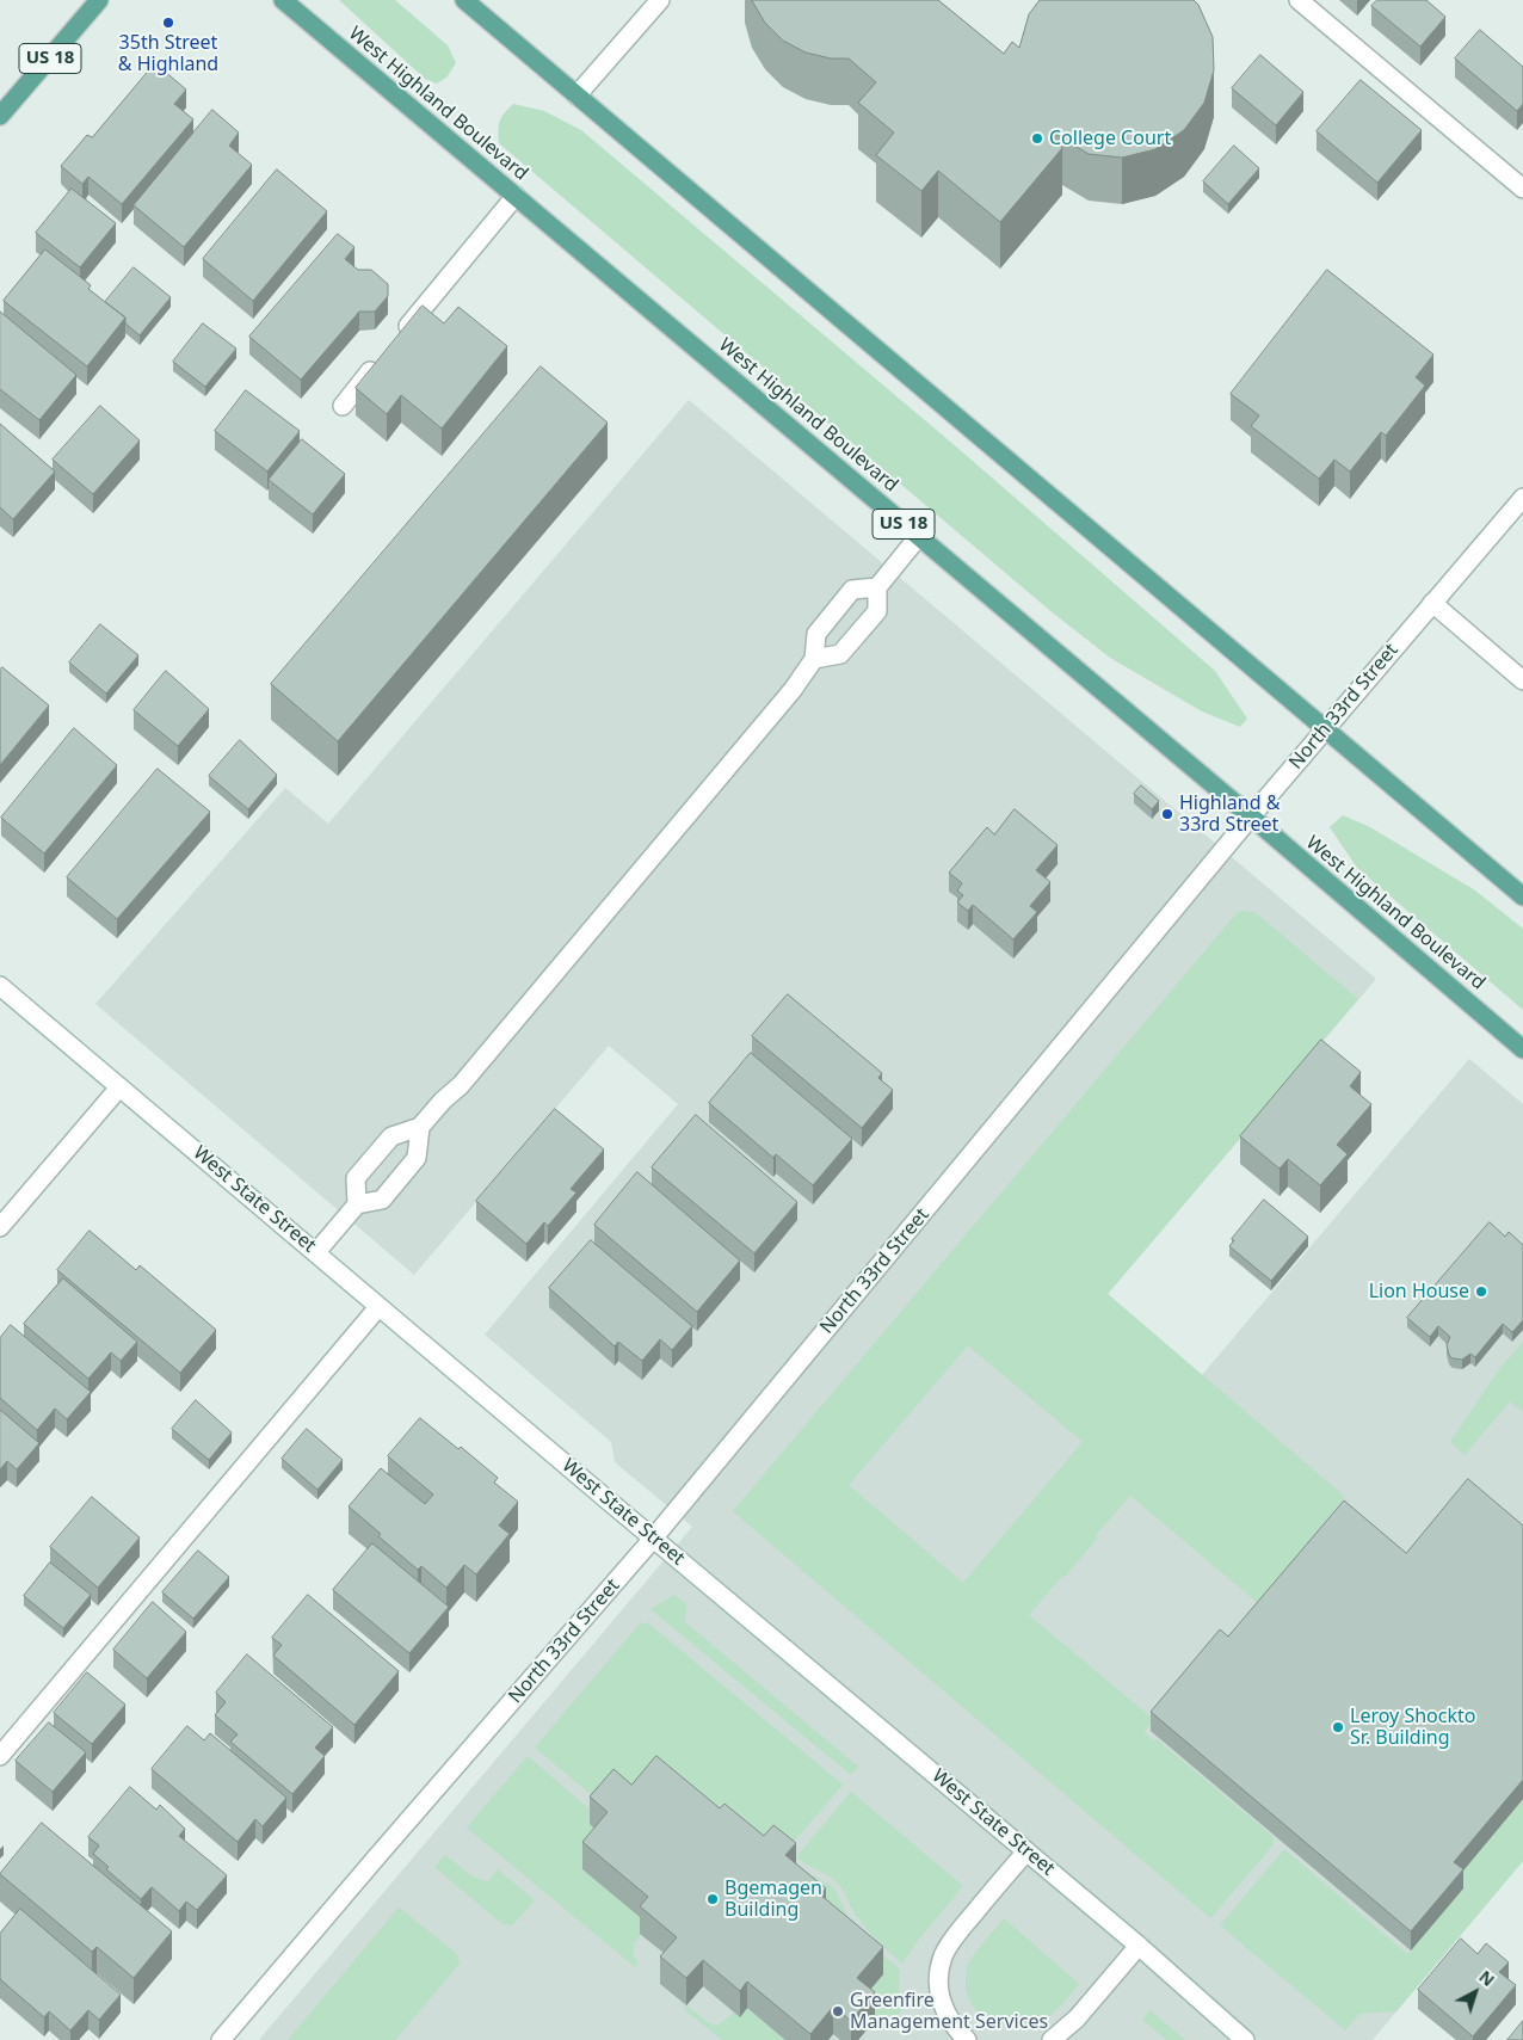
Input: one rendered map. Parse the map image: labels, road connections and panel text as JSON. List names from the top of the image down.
{
  "streets": {
    "main road": ["US 18", "West Highland Boulevard"],
    "street": ["North 33rd Street", "West State Street"]
  },
  "crossings": [
    ["West Highland Boulevard", "North 33rd Street"],
    ["North 33rd Street", "West State Street"]
  ],
  "places": [
    "35th Street & Highland",
    "College Court",
    "Highland & 33rd Street",
    "Lion House",
    "Leroy Shockto Sr. Building",
    "Bgemagen Building",
    "Greenfire Management Services"
  ],
  "north": "top right"
}
